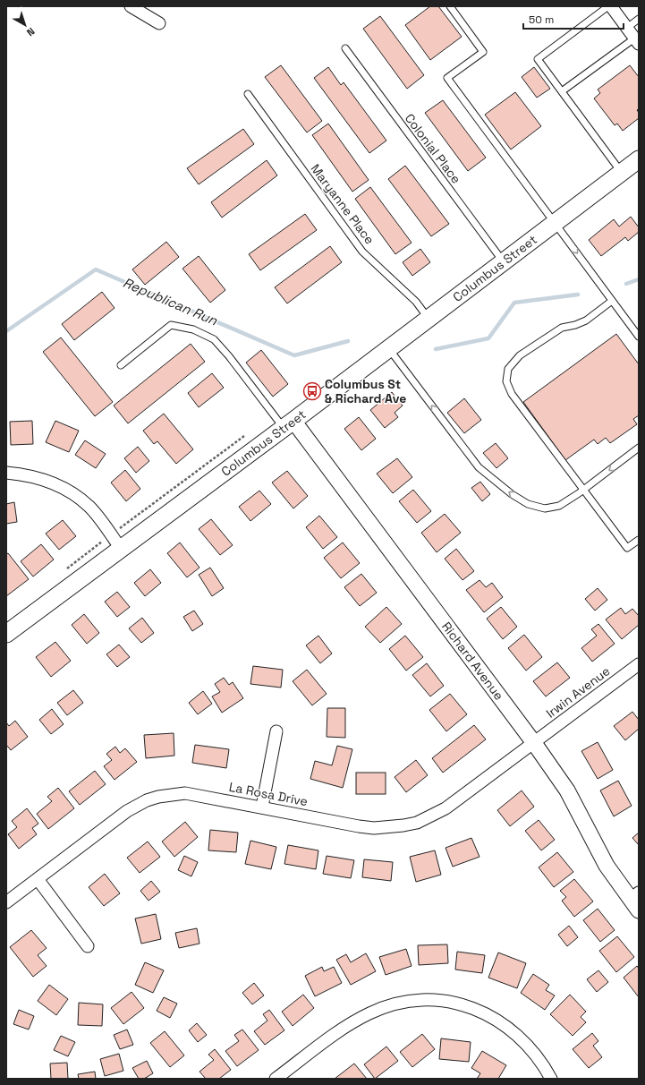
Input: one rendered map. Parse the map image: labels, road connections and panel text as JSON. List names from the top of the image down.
{
  "streets": {
    "main road": ["Columbus Street"],
    "street": ["Richard Avenue", "Irwin Avenue", "La Rosa Drive"],
    "lane": ["Colonial Place", "Maryanne Place"]
  },
  "crossings": [
    ["Colonial Place", "Columbus Street"],
    ["Maryanne Place", "Columbus Street"],
    ["Columbus Street", "Richard Avenue"],
    ["Richard Avenue", "Irwin Avenue"],
    ["Richard Avenue", "La Rosa Drive"],
    ["Irwin Avenue", "La Rosa Drive"]
  ],
  "water": ["Republican Run"],
  "places": {
    "bus stop": ["Columbus St & Richard Ave"]
  },
  "scale_bar": "50 m",
  "north": "bottom right"
}
